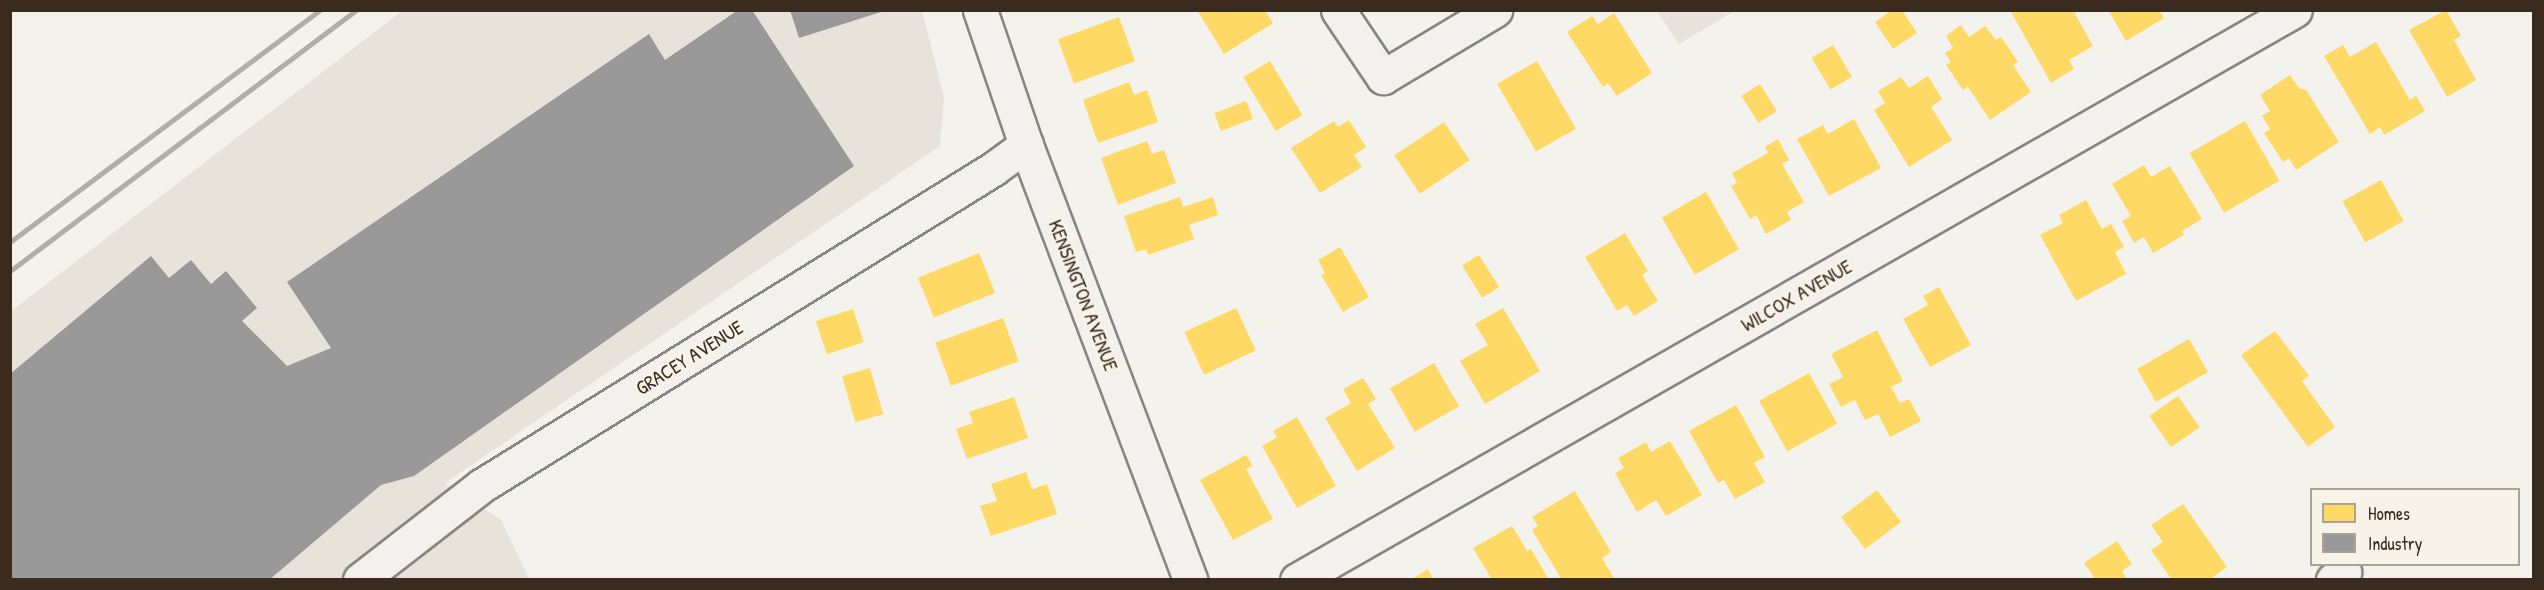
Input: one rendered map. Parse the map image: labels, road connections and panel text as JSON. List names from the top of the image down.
{
  "streets": {
    "street": ["KENSINGTON AVENUE", "WILCOX AVENUE", "GRACEY AVENUE"]
  },
  "crossings": [
    ["KENSINGTON AVENUE", "GRACEY AVENUE"]
  ],
  "legend": ["Homes", "Industry"]
}
